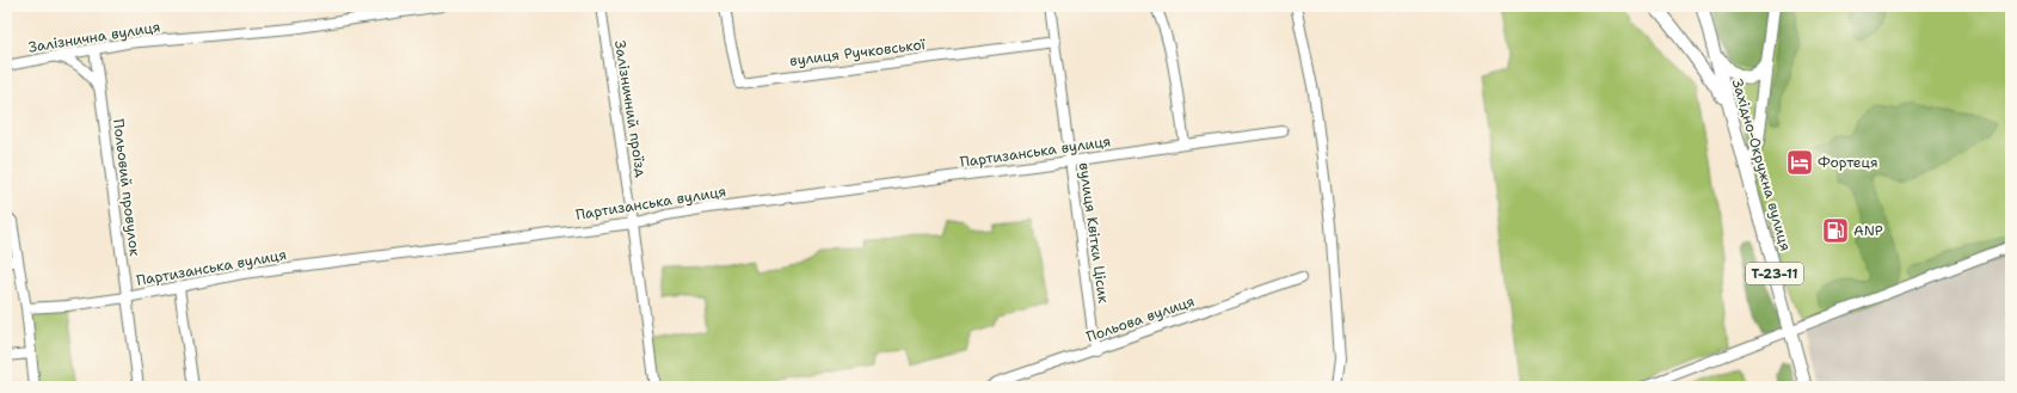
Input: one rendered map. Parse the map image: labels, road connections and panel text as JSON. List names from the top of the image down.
{
  "streets": {
    "main road": ["Західно-Окружна вулиця", "Т-23-11"],
    "street": [
      "Залізнична вулиця",
      "вулиця Ручковської",
      "Залізничний проїзд",
      "Партизанська вулиця",
      "Польовий провулок",
      "вулиця Квітки Цісик",
      "Польова вулиця"
    ]
  },
  "crossings": [
    ["Залізнична вулиця", "Польовий провулок"],
    ["вулиця Ручковської", "вулиця Квітки Цісик"],
    ["Залізничний проїзд", "Партизанська вулиця"],
    ["Партизанська вулиця", "Польовий провулок"],
    ["Партизанська вулиця", "вулиця Квітки Цісик"],
    ["Західно-Окружна вулиця", "Т-23-11"],
    ["вулиця Квітки Цісик", "Польова вулиця"]
  ],
  "places": {
    "hotel": ["Фортеця"],
    "fuel station": ["ANP"]
  }
}
